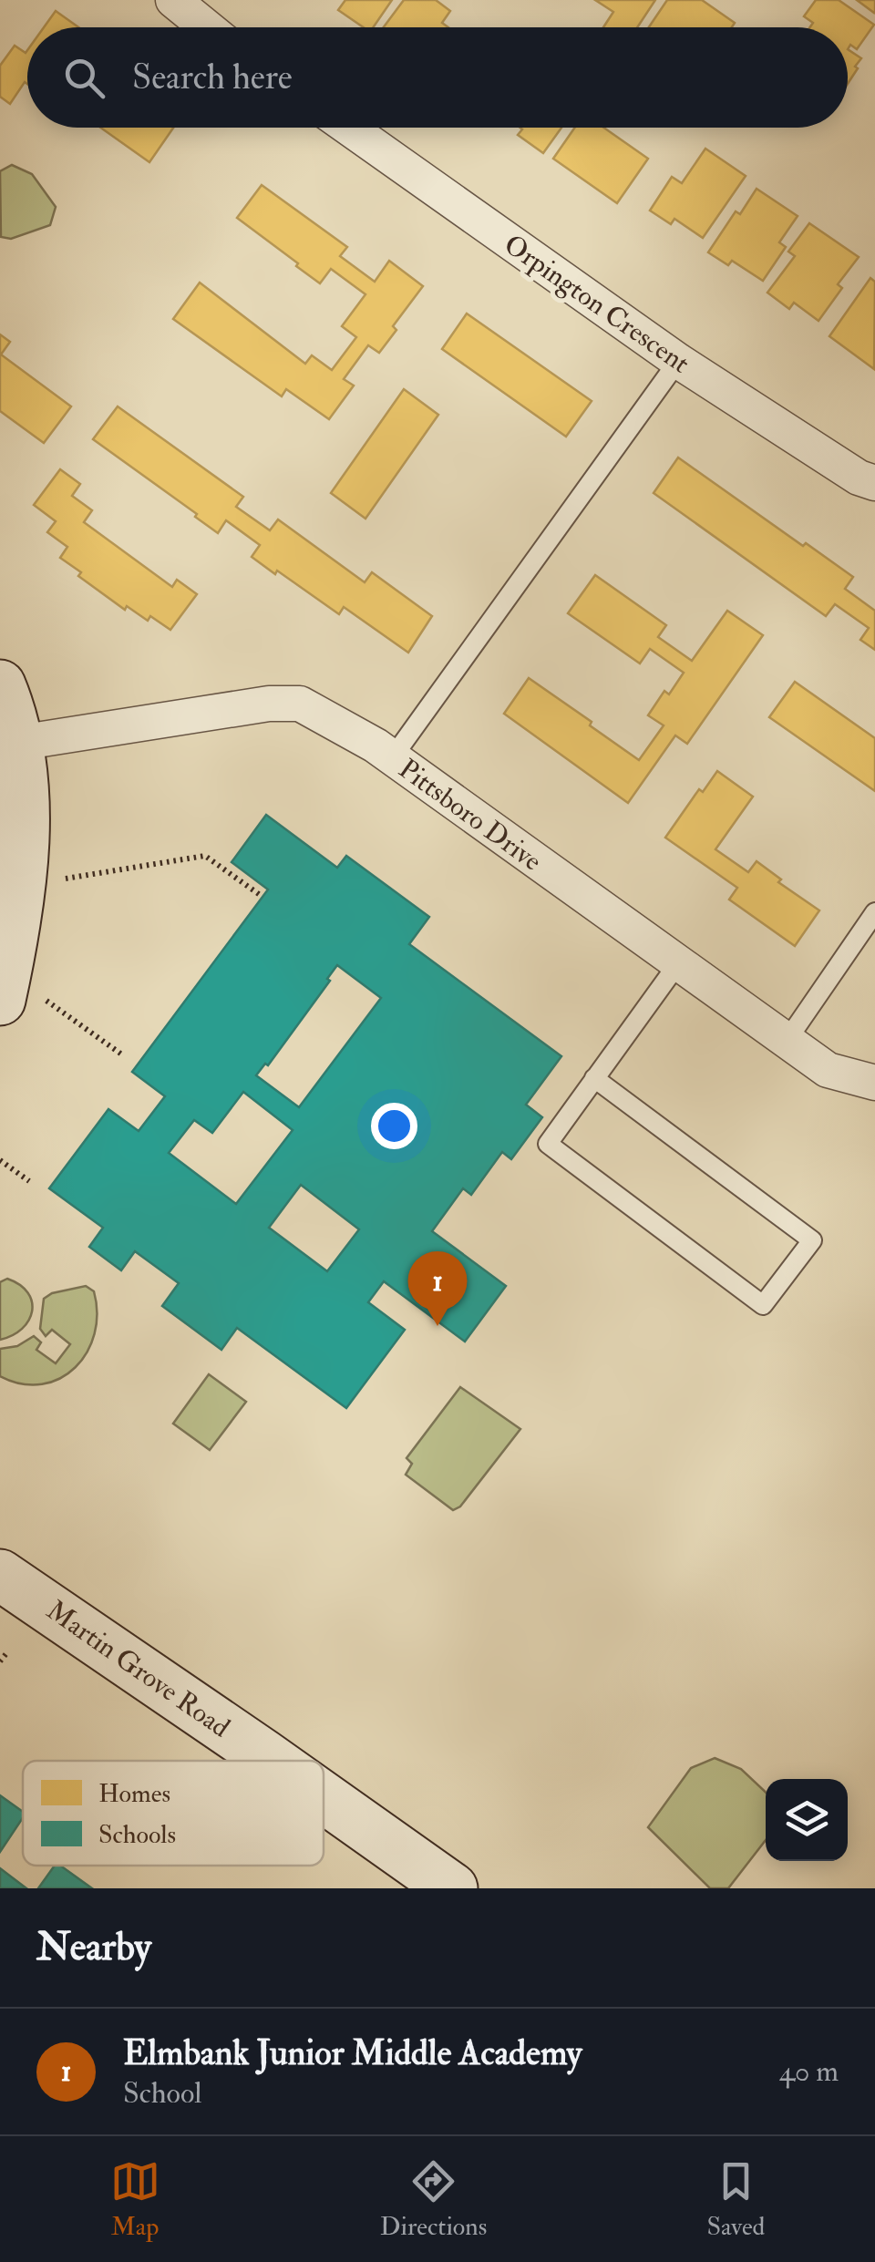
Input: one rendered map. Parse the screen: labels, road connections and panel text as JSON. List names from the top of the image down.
{
  "streets": {
    "main road": ["Martin Grove Road"],
    "street": ["Orpington Crescent", "Pittsboro Drive"]
  },
  "legend": ["Homes", "Schools"],
  "page": {
    "search": "Search here",
    "pins": "1",
    "heading": "Nearby",
    "list": [
      {
        "mark": "1",
        "name": "Elmbank Junior Middle Academy",
        "note": "School",
        "value": "40 m"
      }
    ],
    "nav": ["Map", "Directions", "Saved"]
  }
}
